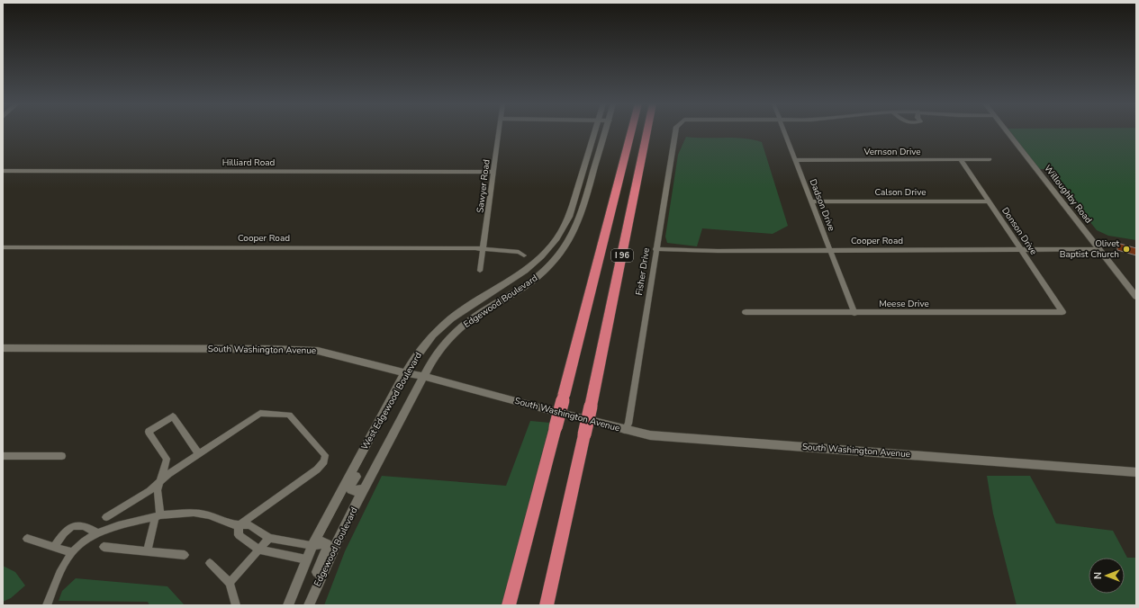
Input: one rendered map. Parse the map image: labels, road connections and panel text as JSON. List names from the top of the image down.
{
  "streets": {
    "highway": ["I 96"],
    "street": [
      "Vernson Drive",
      "Hilliard Road",
      "Sawyer Road",
      "Calson Drive",
      "Willoughby Road",
      "Dadson Drive",
      "Donson Drive",
      "Cooper Road",
      "Fisher Drive",
      "Edgewood Boulevard",
      "Meese Drive",
      "South Washington Avenue",
      "West Edgewood Boulevard"
    ]
  },
  "crossings": [
    ["Vernson Drive", "Dadson Drive"],
    ["Vernson Drive", "Donson Drive"],
    ["Hilliard Road", "Sawyer Road"],
    ["Sawyer Road", "Cooper Road"],
    ["Calson Drive", "Dadson Drive"],
    ["Calson Drive", "Donson Drive"],
    ["Willoughby Road", "Cooper Road"],
    ["Dadson Drive", "Cooper Road"],
    ["Dadson Drive", "Meese Drive"],
    ["Donson Drive", "Cooper Road"],
    ["Donson Drive", "Meese Drive"],
    ["Cooper Road", "Fisher Drive"],
    ["Fisher Drive", "South Washington Avenue"],
    ["Edgewood Boulevard", "South Washington Avenue"],
    ["South Washington Avenue", "West Edgewood Boulevard"]
  ],
  "places": ["Olivet Baptist Church"],
  "north": "left"
}
